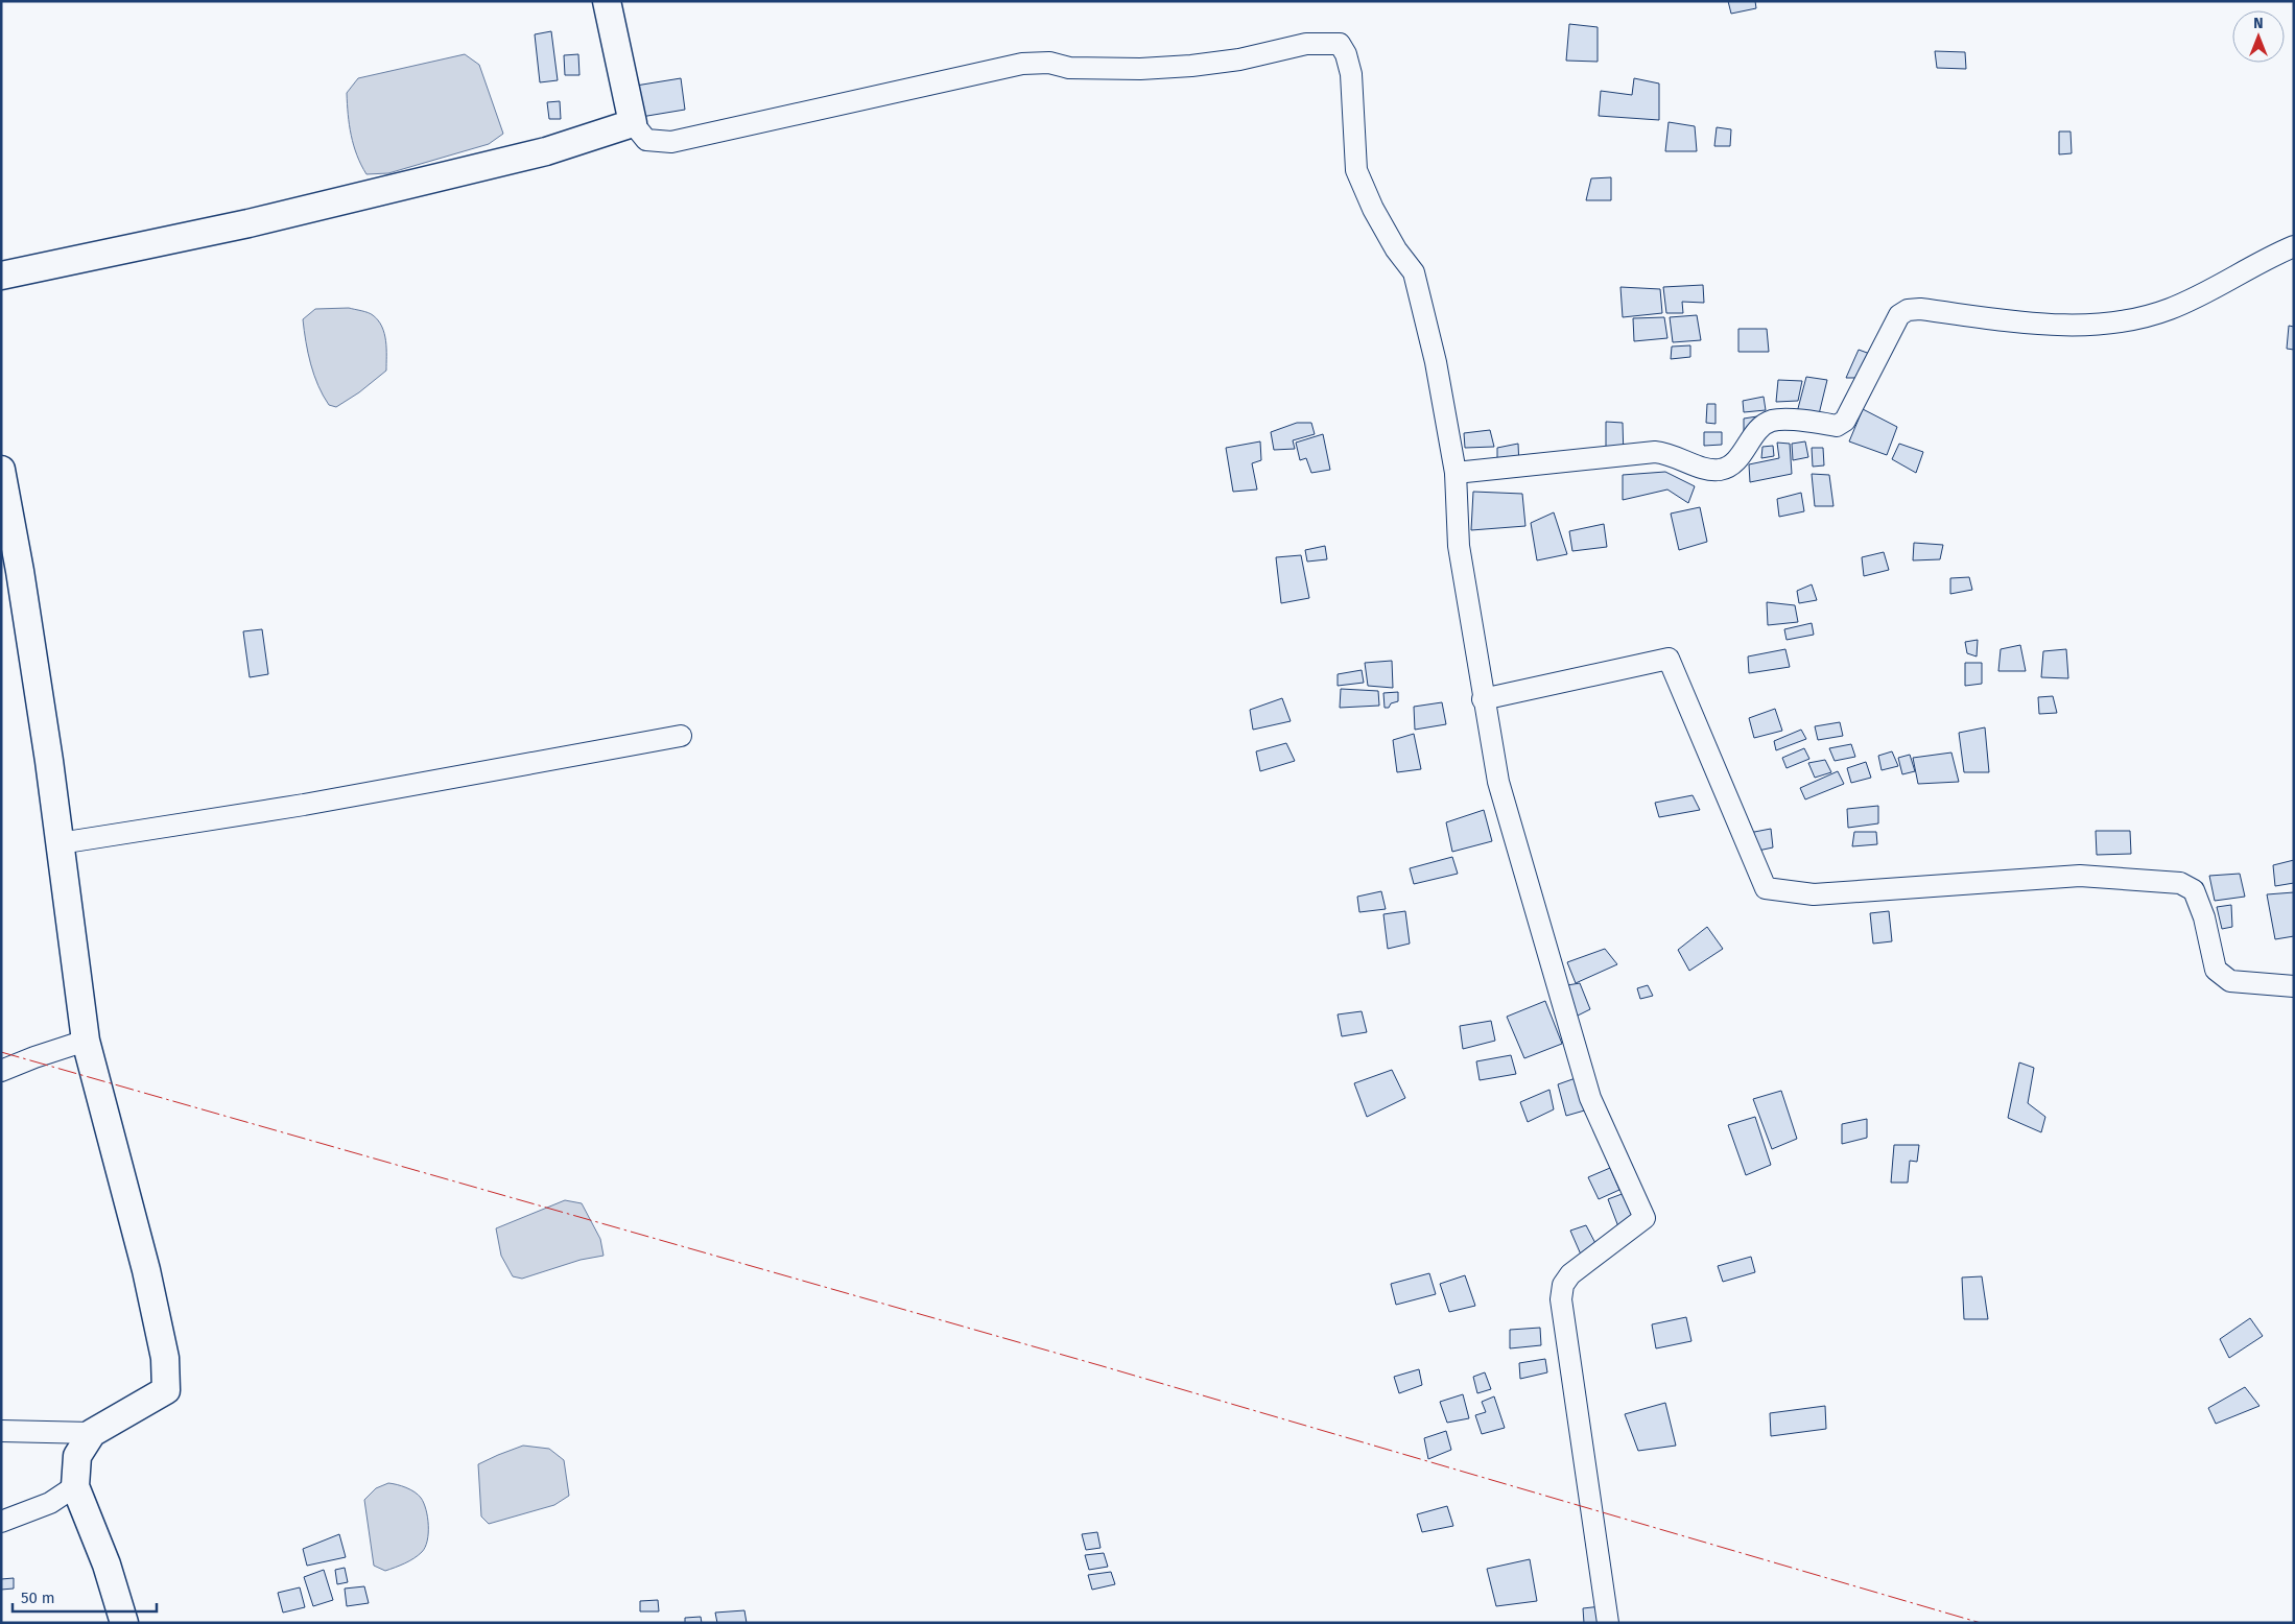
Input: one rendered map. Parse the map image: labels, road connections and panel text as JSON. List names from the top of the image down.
{
  "scale_bar": "50 m",
  "north": "top"
}
